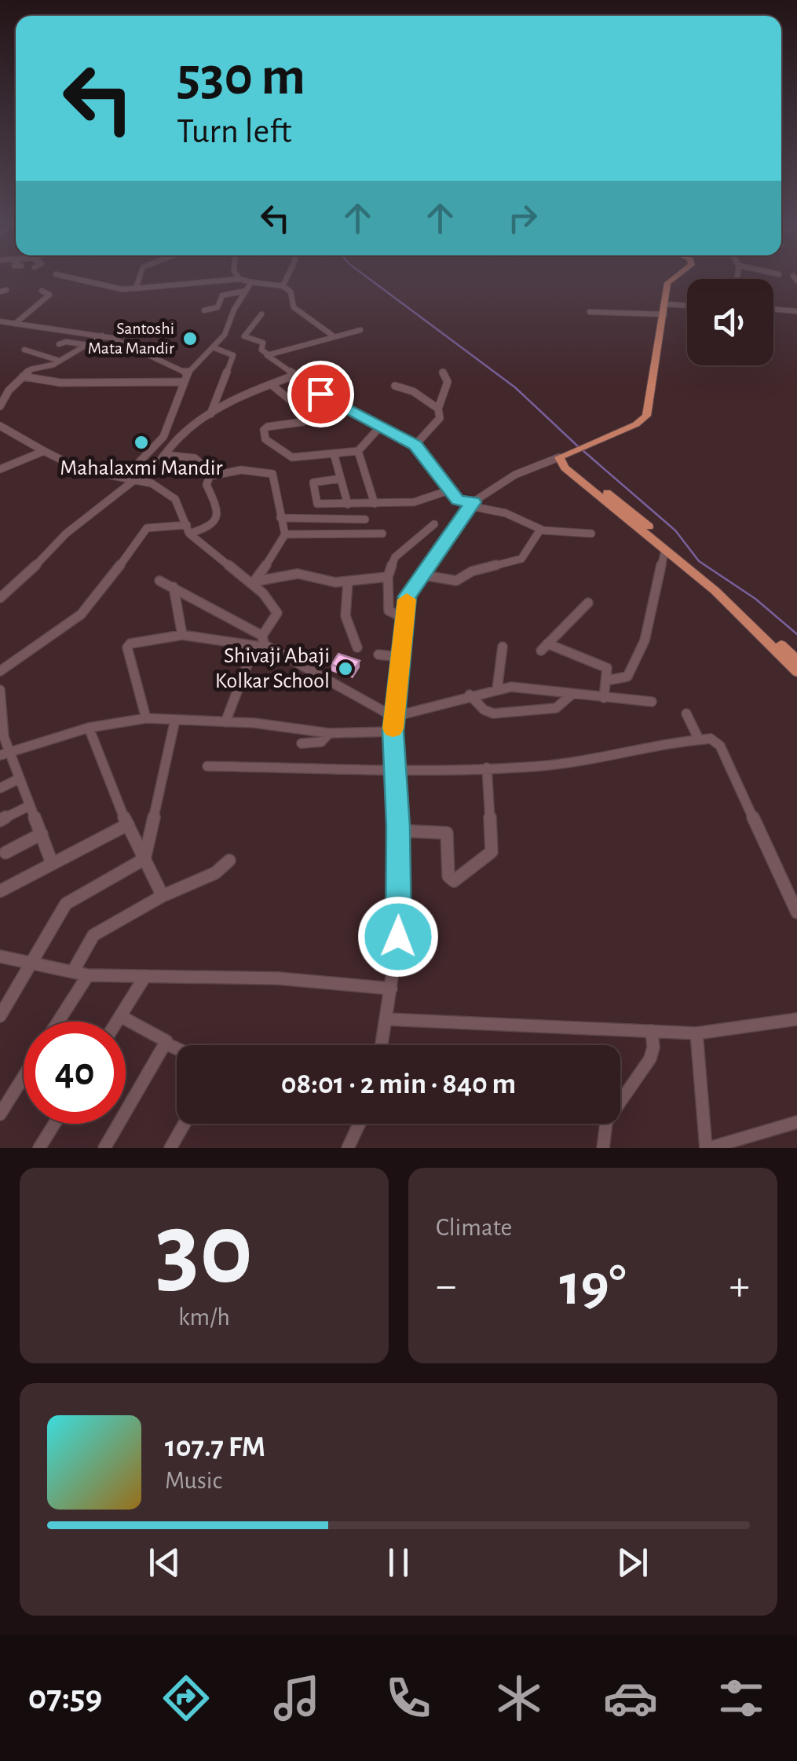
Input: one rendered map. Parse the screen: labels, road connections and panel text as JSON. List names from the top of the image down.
{
  "places": ["Santoshi Mata Mandir", "Mahalaxmi Mandir", "Shivaji Abaji Kolkar School"],
  "page": {
    "turn": ["530 m", "Turn left"],
    "limit": "40",
    "trip": "08:01 · 2 min · 840 m",
    "tile": [
      ["30", "km/h"],
      "Climate"
    ],
    "heat": ["−", "19°", "+"],
    "song": ["107.7 FM", "Music"],
    "tabs": "07:59"
  }
}
